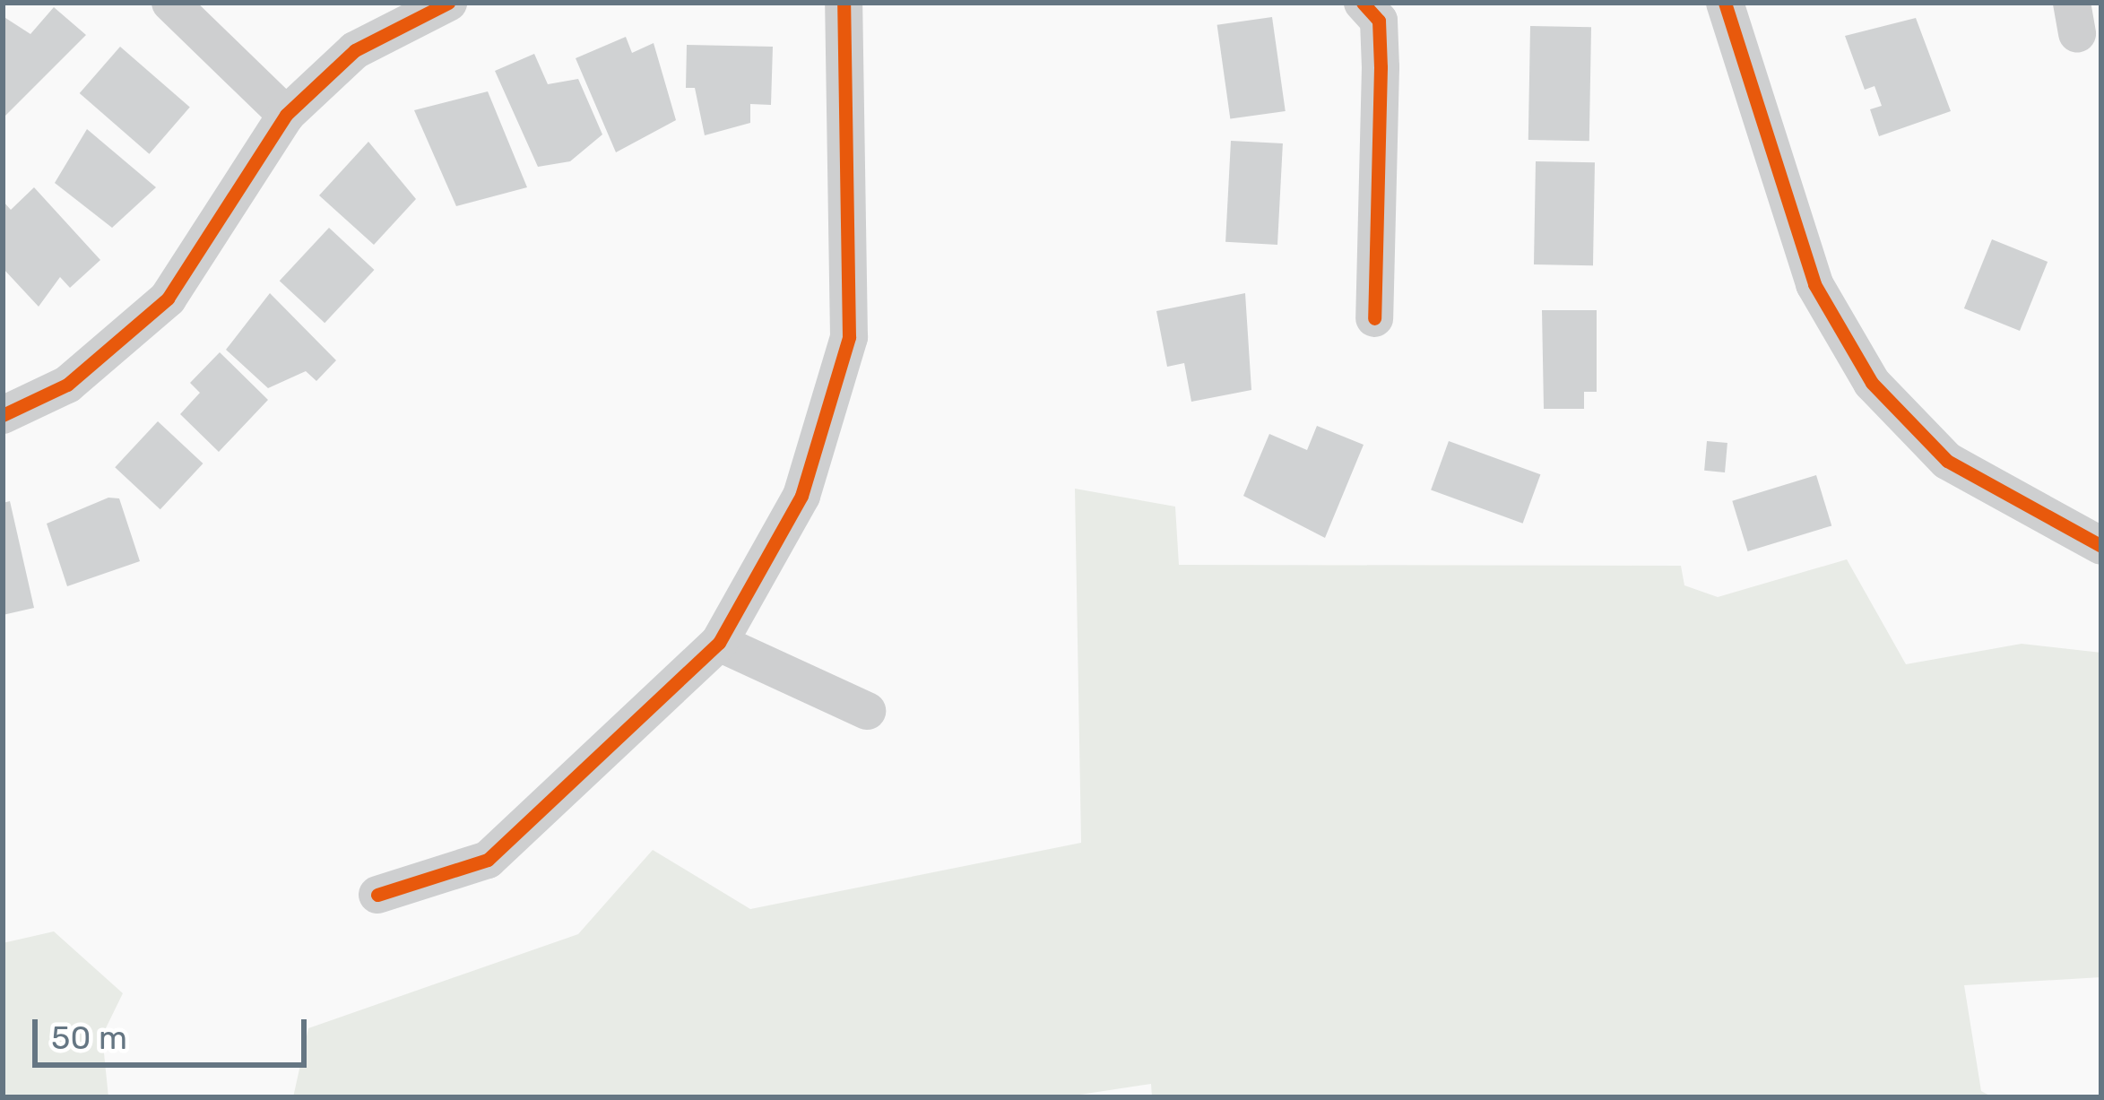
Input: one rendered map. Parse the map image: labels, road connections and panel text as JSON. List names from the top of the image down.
{
  "scale_bar": "50 m"
}
